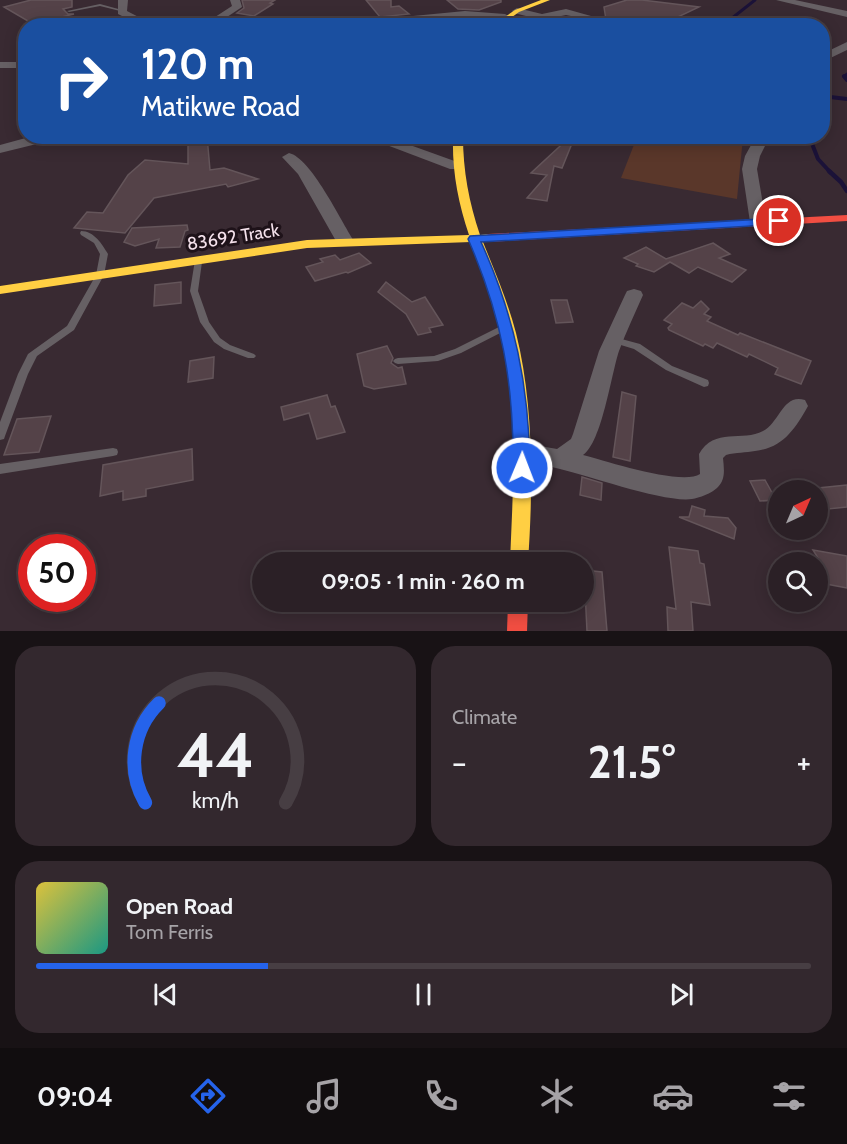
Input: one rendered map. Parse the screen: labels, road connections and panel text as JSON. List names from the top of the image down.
{
  "streets": {
    "street": ["83692 Track"]
  },
  "north": "top right",
  "page": {
    "turn": ["120 m", "Matikwe Road"],
    "limit": "50",
    "trip": "09:05 · 1 min · 260 m",
    "tile": "Climate",
    "heat": ["−", "21.5°", "+"],
    "song": ["Open Road", "Tom Ferris"],
    "tabs": "09:04",
    "gauge": ["44", "km/h"]
  }
}
